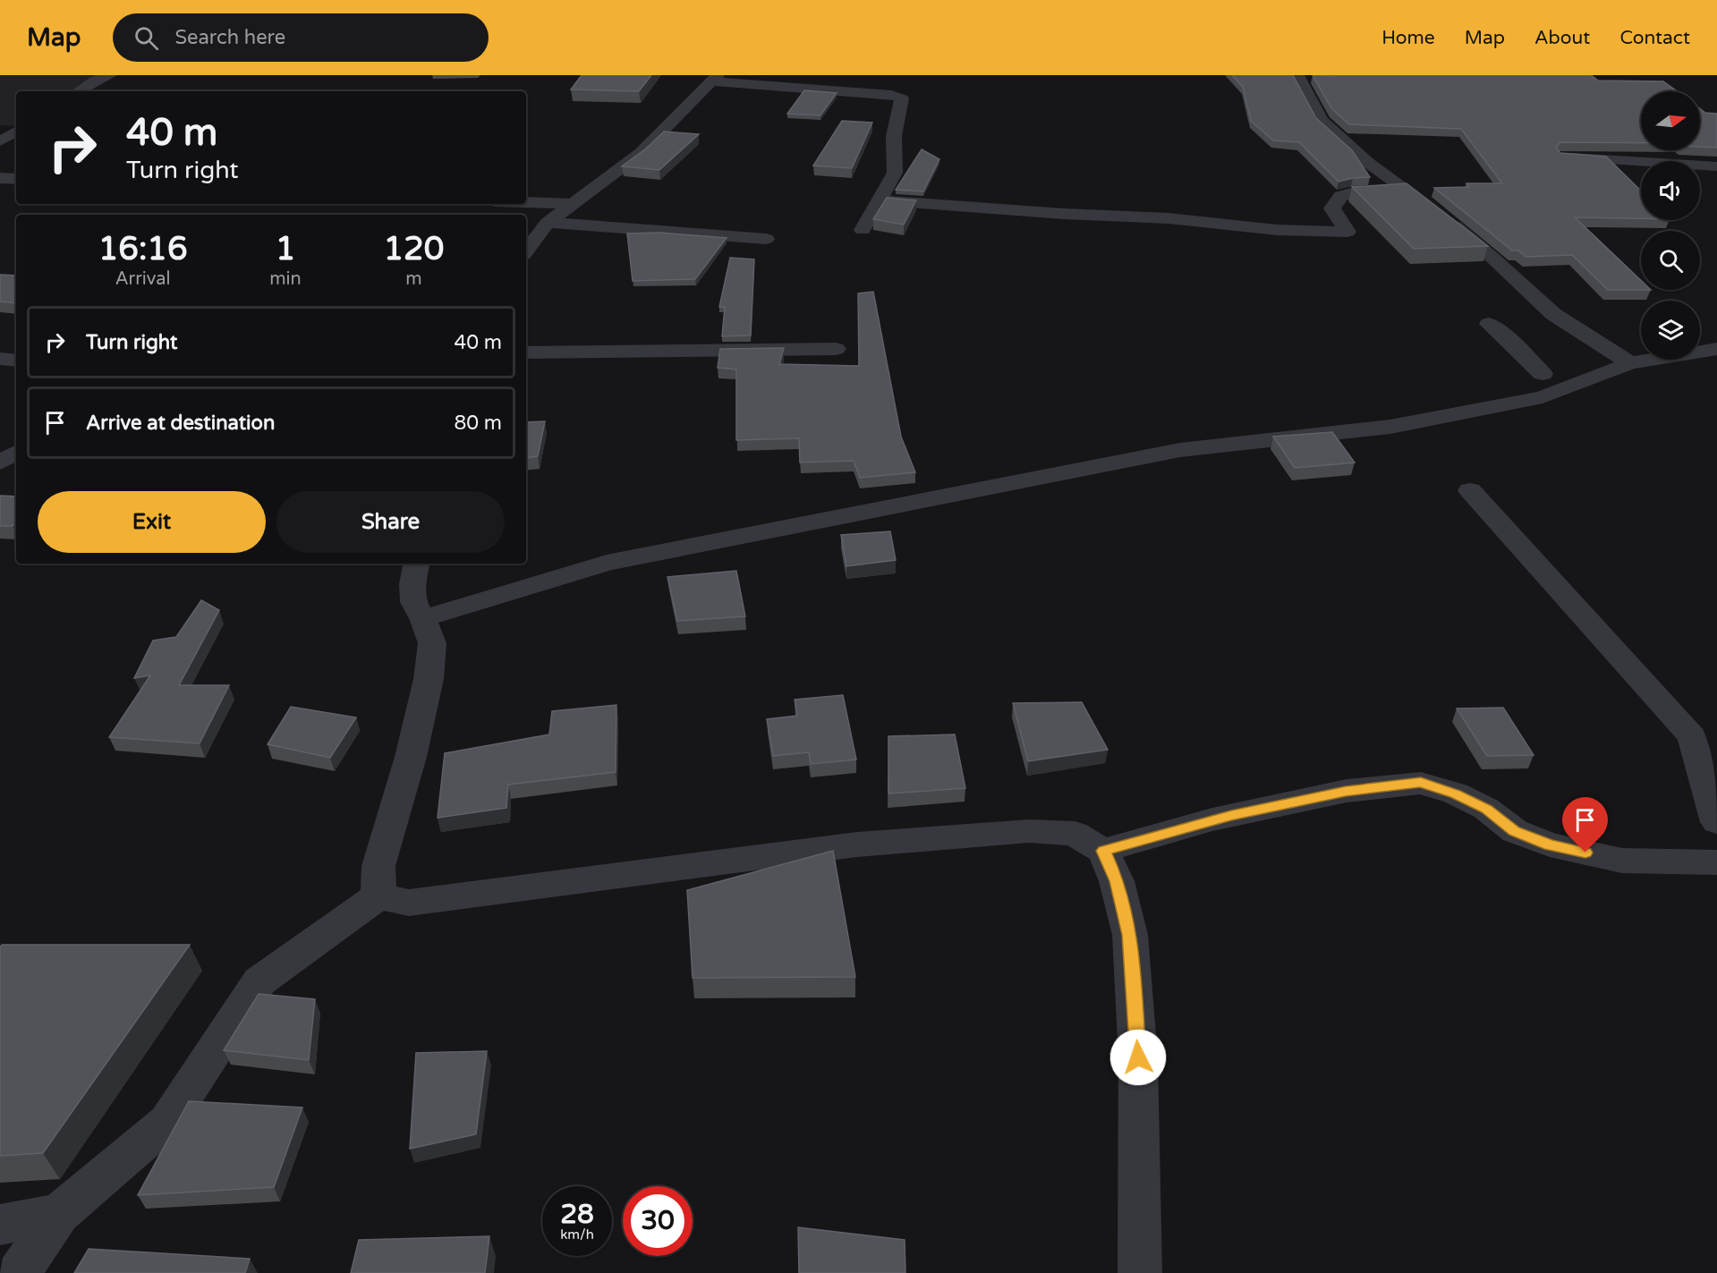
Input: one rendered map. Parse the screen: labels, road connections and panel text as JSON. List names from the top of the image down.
{
  "north": "right",
  "page": {
    "header": "Map",
    "search": "Search here",
    "nav": [
      "Home",
      "Map",
      "About",
      "Contact"
    ],
    "turn": ["40 m", "Turn right"],
    "eta": [
      "16:16",
      "Arrival",
      "1",
      "min",
      "120",
      "m"
    ],
    "list": [
      {
        "name": "Turn right",
        "value": "40 m"
      },
      {
        "name": "Arrive at destination",
        "value": "80 m"
      }
    ],
    "buttons": ["Exit", "Share"],
    "speed": "28 km/h",
    "limit": "30"
  }
}
